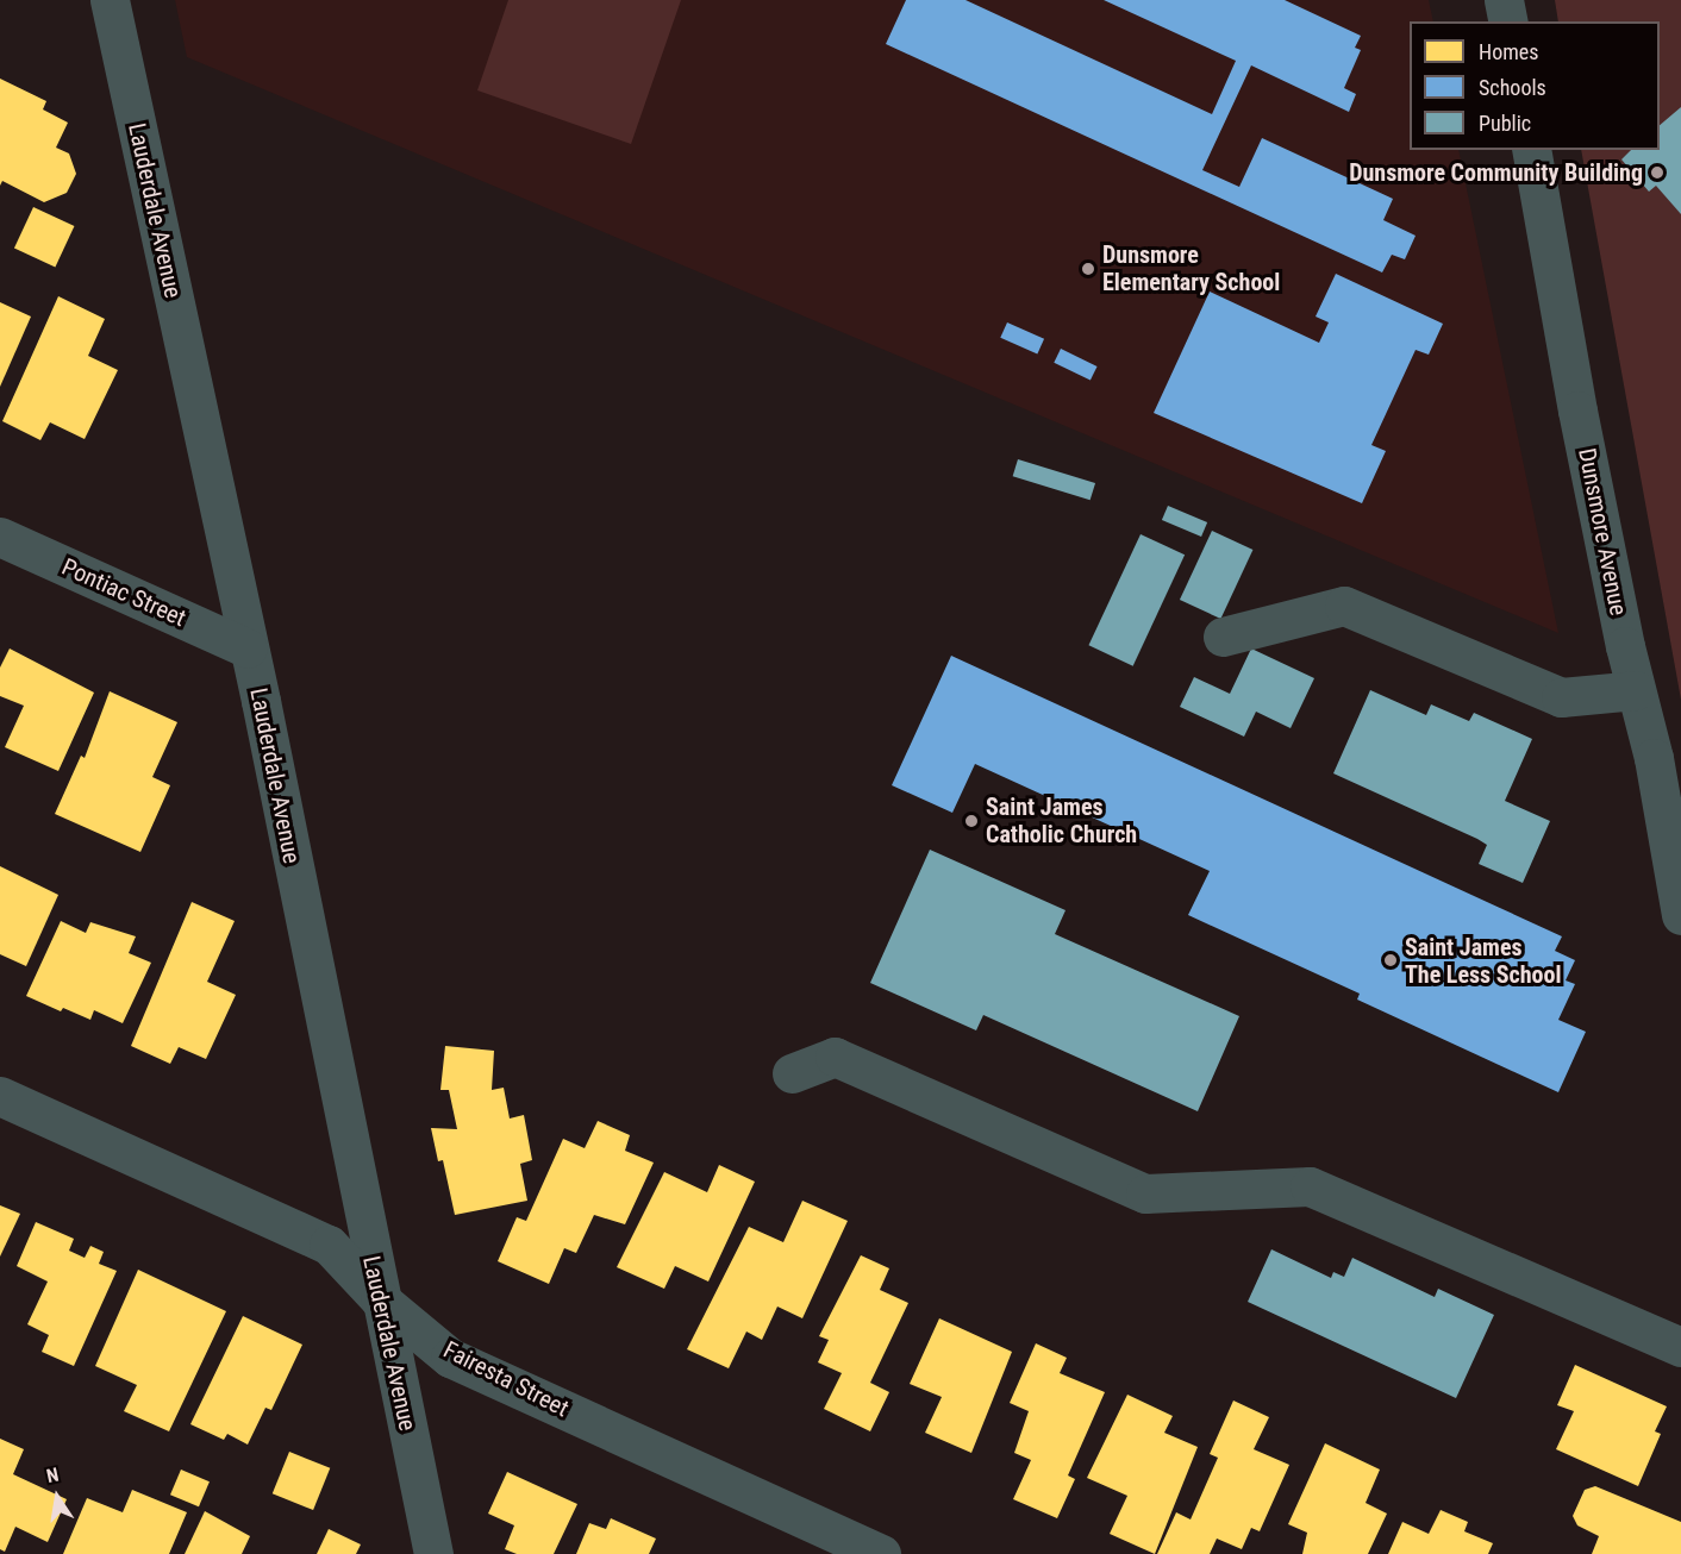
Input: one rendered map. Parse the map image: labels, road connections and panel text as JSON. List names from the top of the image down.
{
  "streets": {
    "street": [
      "Lauderdale Avenue",
      "Dunsmore Avenue",
      "Pontiac Street",
      "Fairesta Street"
    ]
  },
  "crossings": [
    ["Lauderdale Avenue", "Pontiac Street"],
    ["Lauderdale Avenue", "Fairesta Street"]
  ],
  "places": [
    "Dunsmore Community Building",
    "Dunsmore Elementary School",
    "Saint James Catholic Church",
    "Saint James The Less School"
  ],
  "legend": ["Homes", "Schools", "Public"],
  "north": "top"
}
